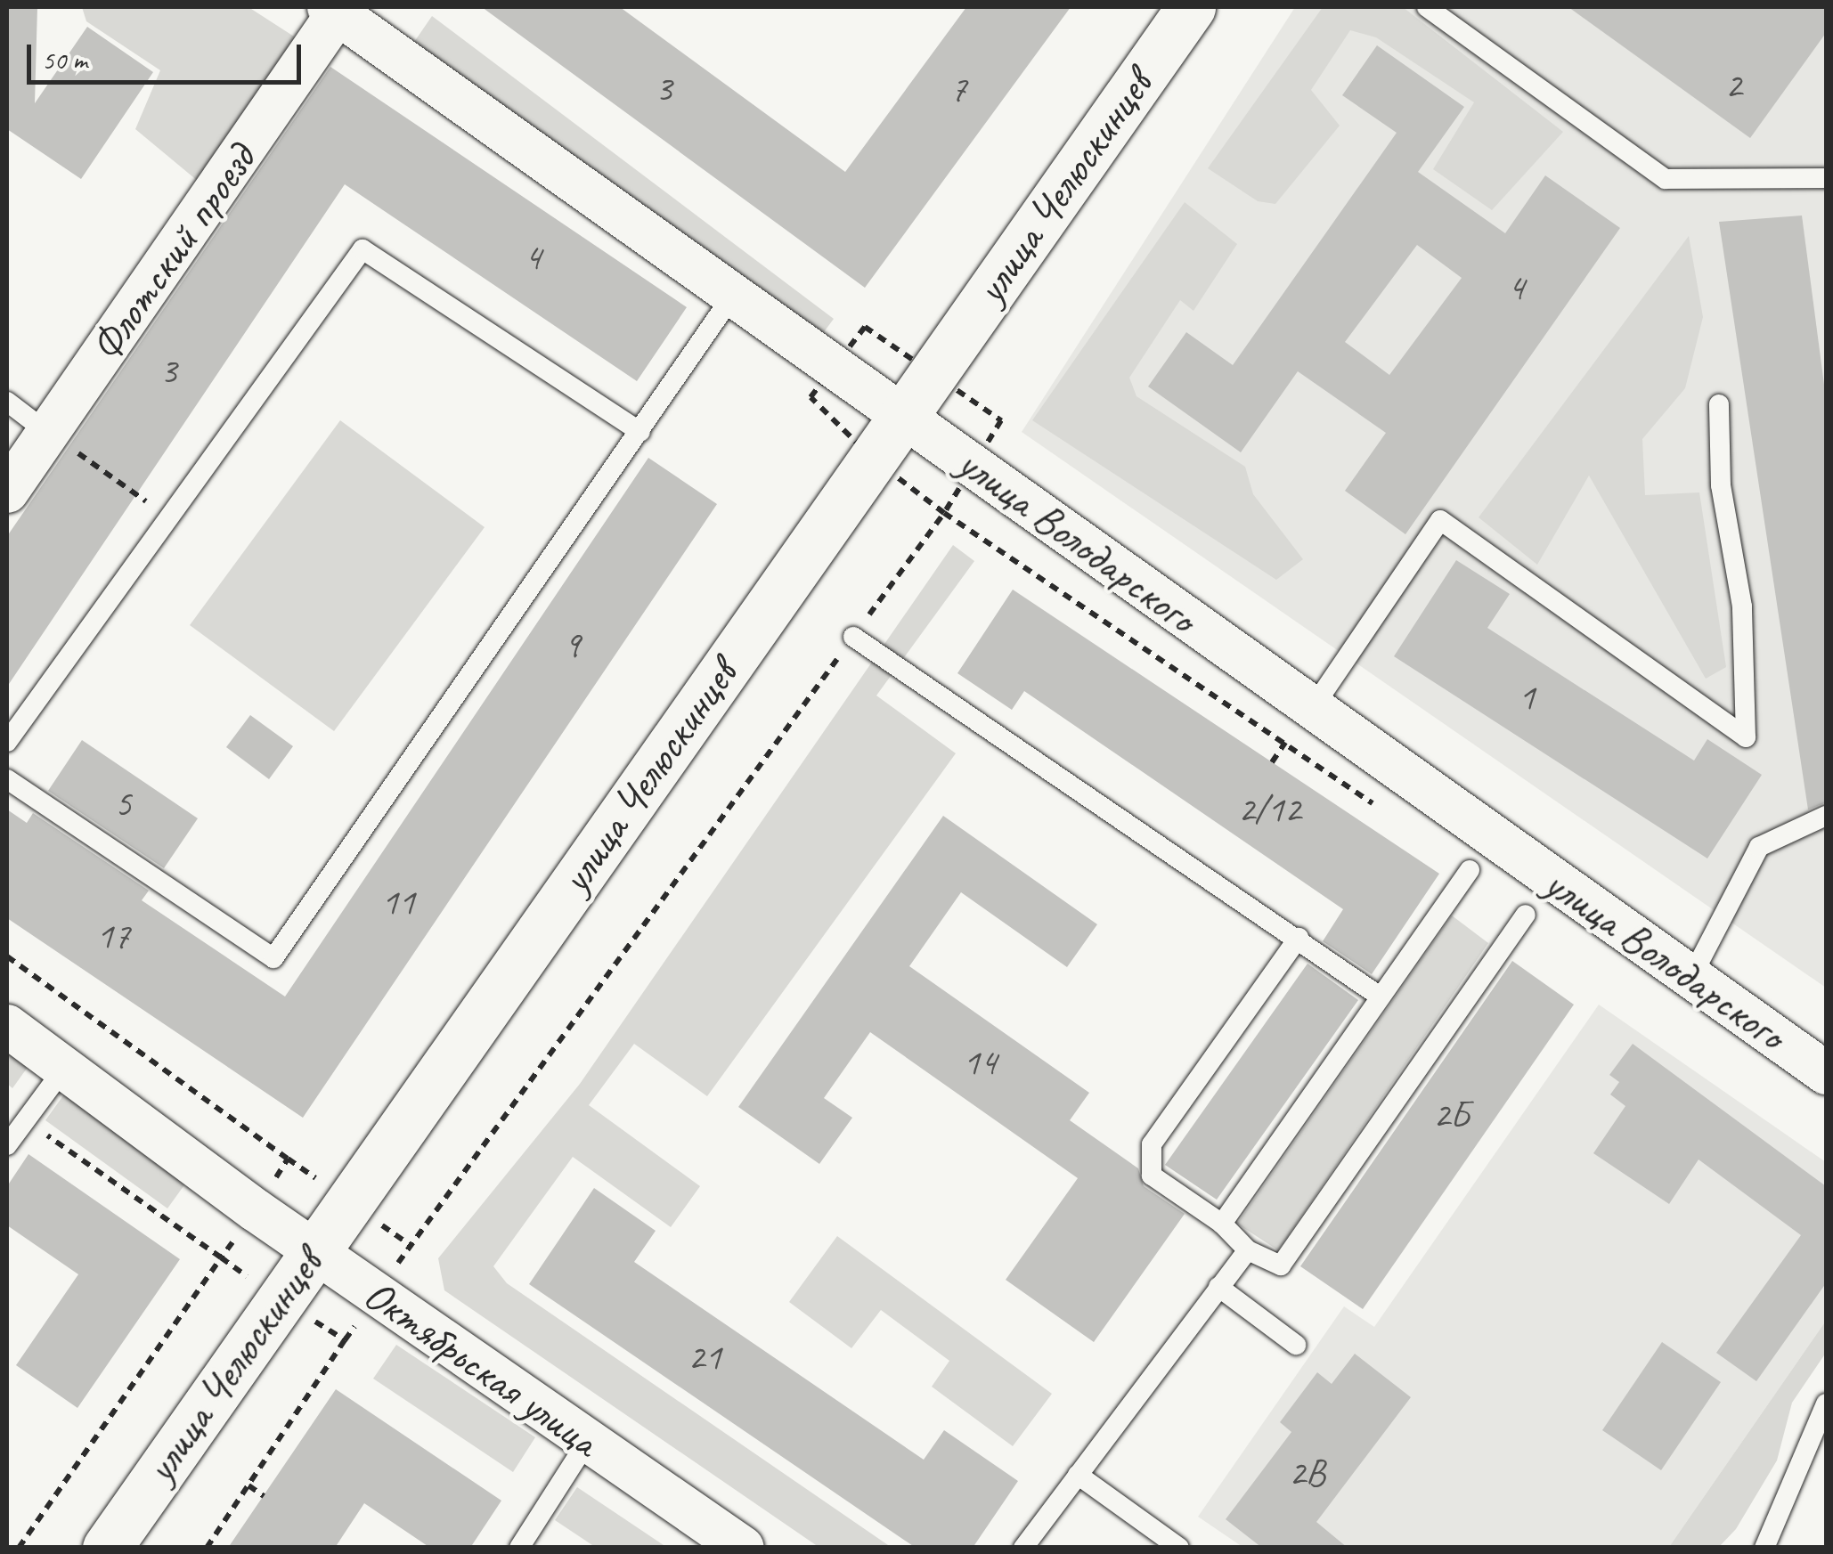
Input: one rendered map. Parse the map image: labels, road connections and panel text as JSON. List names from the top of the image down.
{
  "streets": {
    "main road": ["улица Челюскинцев"],
    "street": ["Флотский проезд", "улица Володарского", "Октябрьская улица"]
  },
  "crossings": [
    ["улица Челюскинцев", "улица Володарского"],
    ["улица Челюскинцев", "Октябрьская улица"],
    ["Флотский проезд", "улица Володарского"]
  ],
  "house_numbers": [
    "2",
    "3",
    "7",
    "4",
    "4",
    "3",
    "9",
    "1",
    "5",
    "2/12",
    "11",
    "17",
    "14",
    "2Б",
    "21",
    "2В"
  ],
  "scale_bar": "50 m"
}
